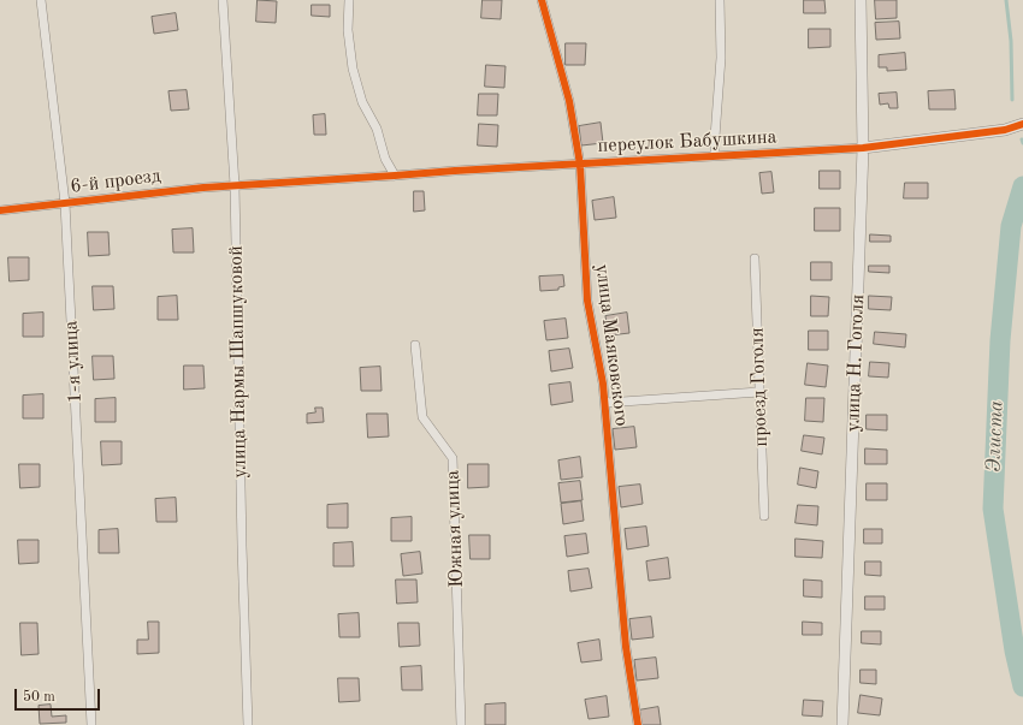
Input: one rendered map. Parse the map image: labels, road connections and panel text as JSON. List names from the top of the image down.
{
  "streets": {
    "street": [
      "переулок Бабушкина",
      "6-й проезд",
      "улица Маяковского",
      "1-я улица",
      "улица Нармы Шапшуковой",
      "улица Н. Гоголя",
      "проезд Гоголя",
      "Южная улица"
    ]
  },
  "crossings": [
    ["переулок Бабушкина", "6-й проезд"],
    ["переулок Бабушкина", "улица Маяковского"],
    ["переулок Бабушкина", "улица Нармы Шапшуковой"],
    ["переулок Бабушкина", "улица Н. Гоголя"],
    ["6-й проезд", "1-я улица"],
    ["6-й проезд", "улица Нармы Шапшуковой"]
  ],
  "water": ["Элиста"],
  "scale_bar": "50 m"
}
